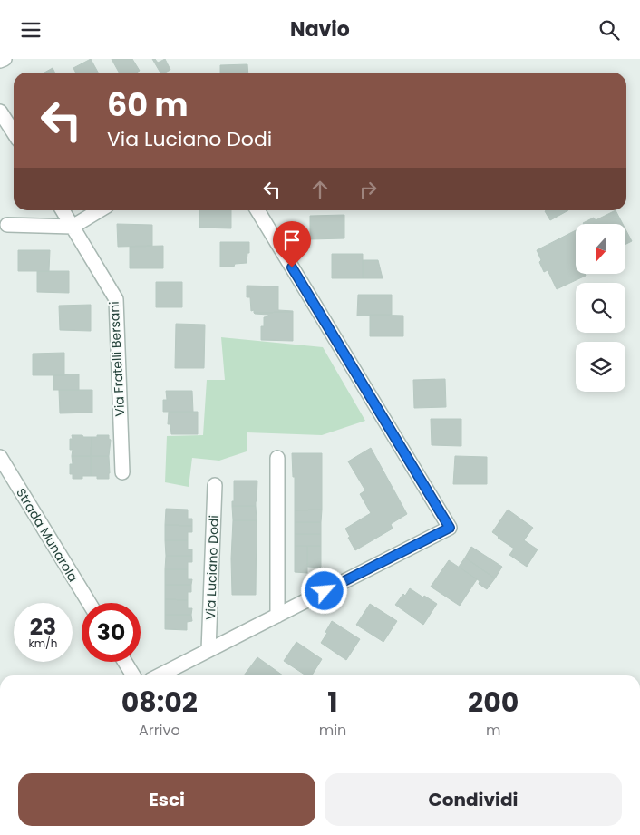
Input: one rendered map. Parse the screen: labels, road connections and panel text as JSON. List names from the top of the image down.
{
  "streets": {
    "street": ["Via Fratelli Bersani", "Strada Munarola", "Via Luciano Dodi"]
  },
  "north": "bottom",
  "page": {
    "header": "Navio",
    "turn": ["60 m", "Via Luciano Dodi"],
    "speed": "23 km/h",
    "limit": "30",
    "eta": [
      "08:02",
      "Arrivo",
      "1",
      "min",
      "200",
      "m"
    ],
    "buttons": ["Esci", "Condividi"]
  }
}
